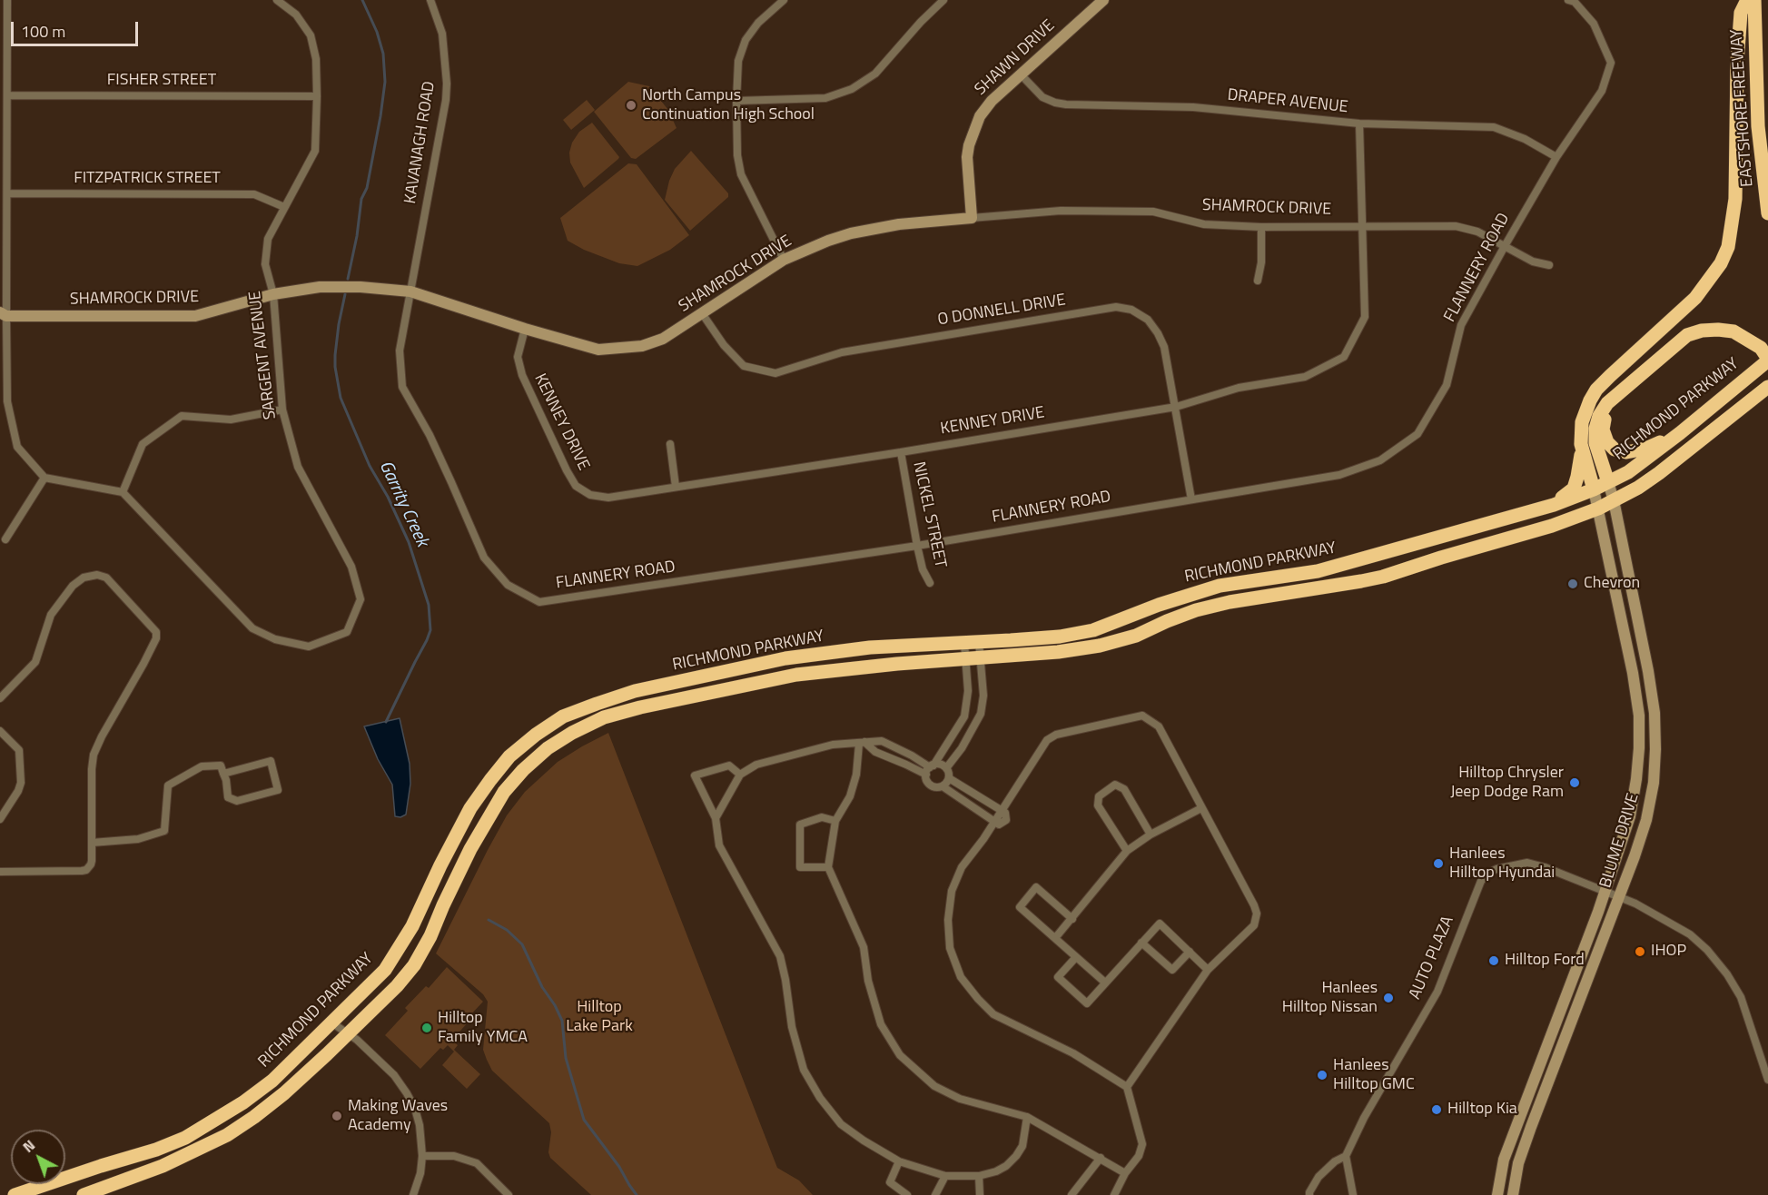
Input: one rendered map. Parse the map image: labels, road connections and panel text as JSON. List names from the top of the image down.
{
  "streets": {
    "highway": ["EASTSHORE FREEWAY", "RICHMOND PARKWAY"],
    "street": [
      "SHAWN DRIVE",
      "FISHER STREET",
      "DRAPER AVENUE",
      "KAVANAGH ROAD",
      "FITZPATRICK STREET",
      "SHAMROCK DRIVE",
      "FLANNERY ROAD",
      "O DONNELL DRIVE",
      "SARGENT AVENUE",
      "KENNEY DRIVE",
      "NICKEL STREET",
      "BLUME DRIVE",
      "AUTO PLAZA"
    ]
  },
  "crossings": [
    ["SHAWN DRIVE", "DRAPER AVENUE"],
    ["SHAWN DRIVE", "SHAMROCK DRIVE"],
    ["FISHER STREET", "SARGENT AVENUE"],
    ["DRAPER AVENUE", "FLANNERY ROAD"],
    ["DRAPER AVENUE", "KENNEY DRIVE"],
    ["KAVANAGH ROAD", "SHAMROCK DRIVE"],
    ["KAVANAGH ROAD", "FLANNERY ROAD"],
    ["FITZPATRICK STREET", "SARGENT AVENUE"],
    ["SHAMROCK DRIVE", "FLANNERY ROAD"],
    ["SHAMROCK DRIVE", "O DONNELL DRIVE"],
    ["SHAMROCK DRIVE", "SARGENT AVENUE"],
    ["SHAMROCK DRIVE", "KENNEY DRIVE"],
    ["FLANNERY ROAD", "O DONNELL DRIVE"],
    ["FLANNERY ROAD", "NICKEL STREET"],
    ["O DONNELL DRIVE", "KENNEY DRIVE"],
    ["RICHMOND PARKWAY", "BLUME DRIVE"],
    ["KENNEY DRIVE", "NICKEL STREET"],
    ["BLUME DRIVE", "AUTO PLAZA"]
  ],
  "water": ["Garrity Creek"],
  "parks": ["Hilltop Lake Park"],
  "places": [
    "North Campus Continuation High School",
    "Chevron",
    "Hilltop Chrysler Jeep Dodge Ram",
    "Hanlees Hilltop Hyundai",
    "IHOP",
    "Hilltop Ford",
    "Hanlees Hilltop Nissan",
    "Hilltop Family YMCA",
    "Hanlees Hilltop GMC",
    "Hilltop Kia",
    "Making Waves Academy"
  ],
  "scale_bar": "100 m",
  "north": "top left"
}
